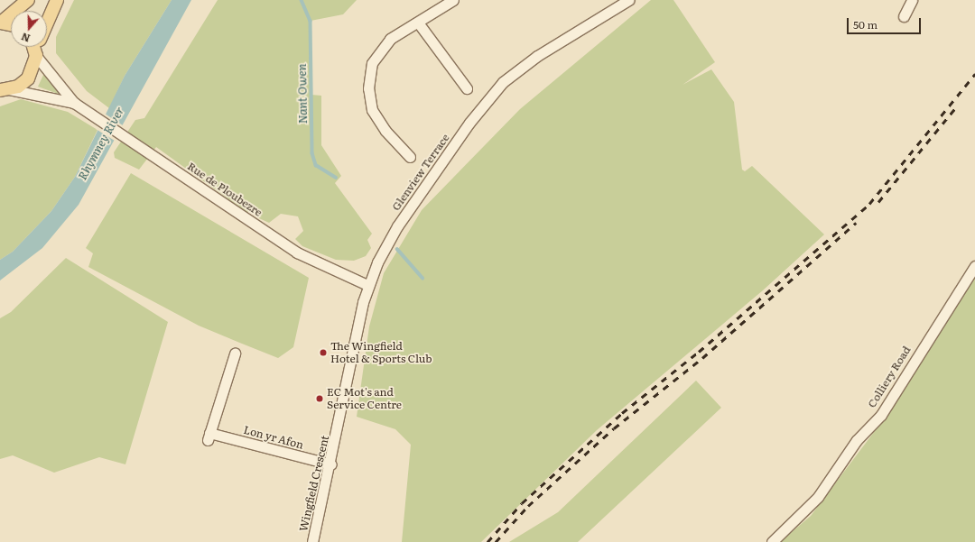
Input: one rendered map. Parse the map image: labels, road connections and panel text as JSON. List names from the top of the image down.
{
  "streets": {
    "street": [
      "Glenview Terrace",
      "Rue de Ploubezre",
      "Colliery Road",
      "Lon yr Afon",
      "Wingfield Crescent"
    ]
  },
  "crossings": [
    ["Glenview Terrace", "Rue de Ploubezre"],
    ["Glenview Terrace", "Wingfield Crescent"],
    ["Lon yr Afon", "Wingfield Crescent"]
  ],
  "water": ["Nant Owen", "Rhymney River"],
  "places": ["The Wingfield Hotel & Sports Club", "EC Mot's and Service Centre"],
  "scale_bar": "50 m",
  "north": "bottom"
}
